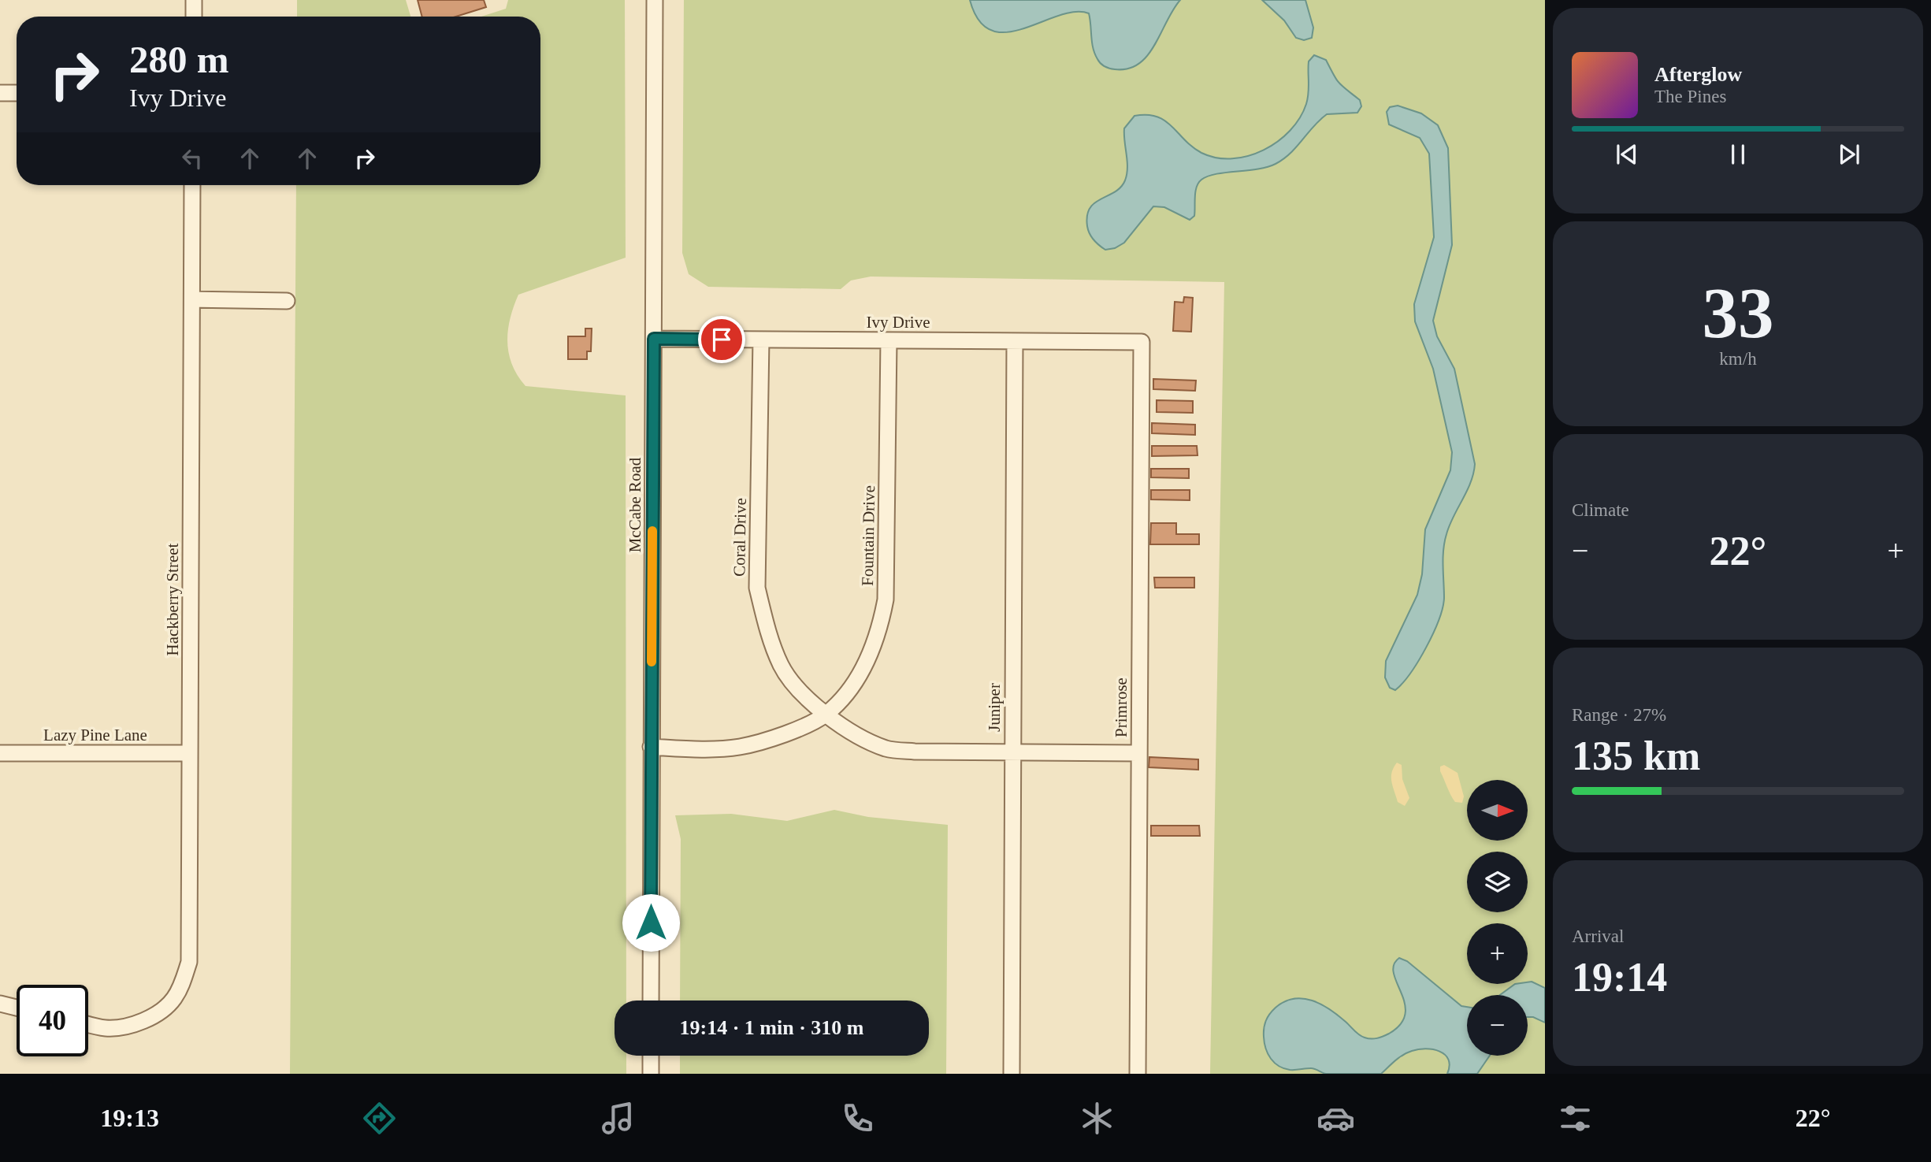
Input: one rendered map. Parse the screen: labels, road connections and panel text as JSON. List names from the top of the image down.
{
  "streets": {
    "street": [
      "Ivy Drive",
      "McCabe Road",
      "Fountain Drive",
      "Coral Drive",
      "Hackberry Street",
      "Juniper",
      "Primrose",
      "Lazy Pine Lane"
    ]
  },
  "crossings": [
    ["Ivy Drive", "McCabe Road"],
    ["Ivy Drive", "Fountain Drive"],
    ["Ivy Drive", "Coral Drive"],
    ["Ivy Drive", "Juniper"],
    ["Ivy Drive", "Primrose"],
    ["Fountain Drive", "Coral Drive"],
    ["Coral Drive", "Juniper"],
    ["Coral Drive", "Primrose"],
    ["Hackberry Street", "Lazy Pine Lane"]
  ],
  "north": "right",
  "page": {
    "turn": ["280 m", "Ivy Drive"],
    "song": ["Afterglow", "The Pines"],
    "tile": [
      ["33", "km/h"],
      "Climate",
      ["Range · 27%", "135 km"],
      ["Arrival", "19:14"]
    ],
    "heat": ["−", "22°", "+"],
    "map_buttons": ["+", "−"],
    "limit": "40",
    "trip": "19:14 · 1 min · 310 m",
    "tabs": ["19:13", "22°"]
  }
}
